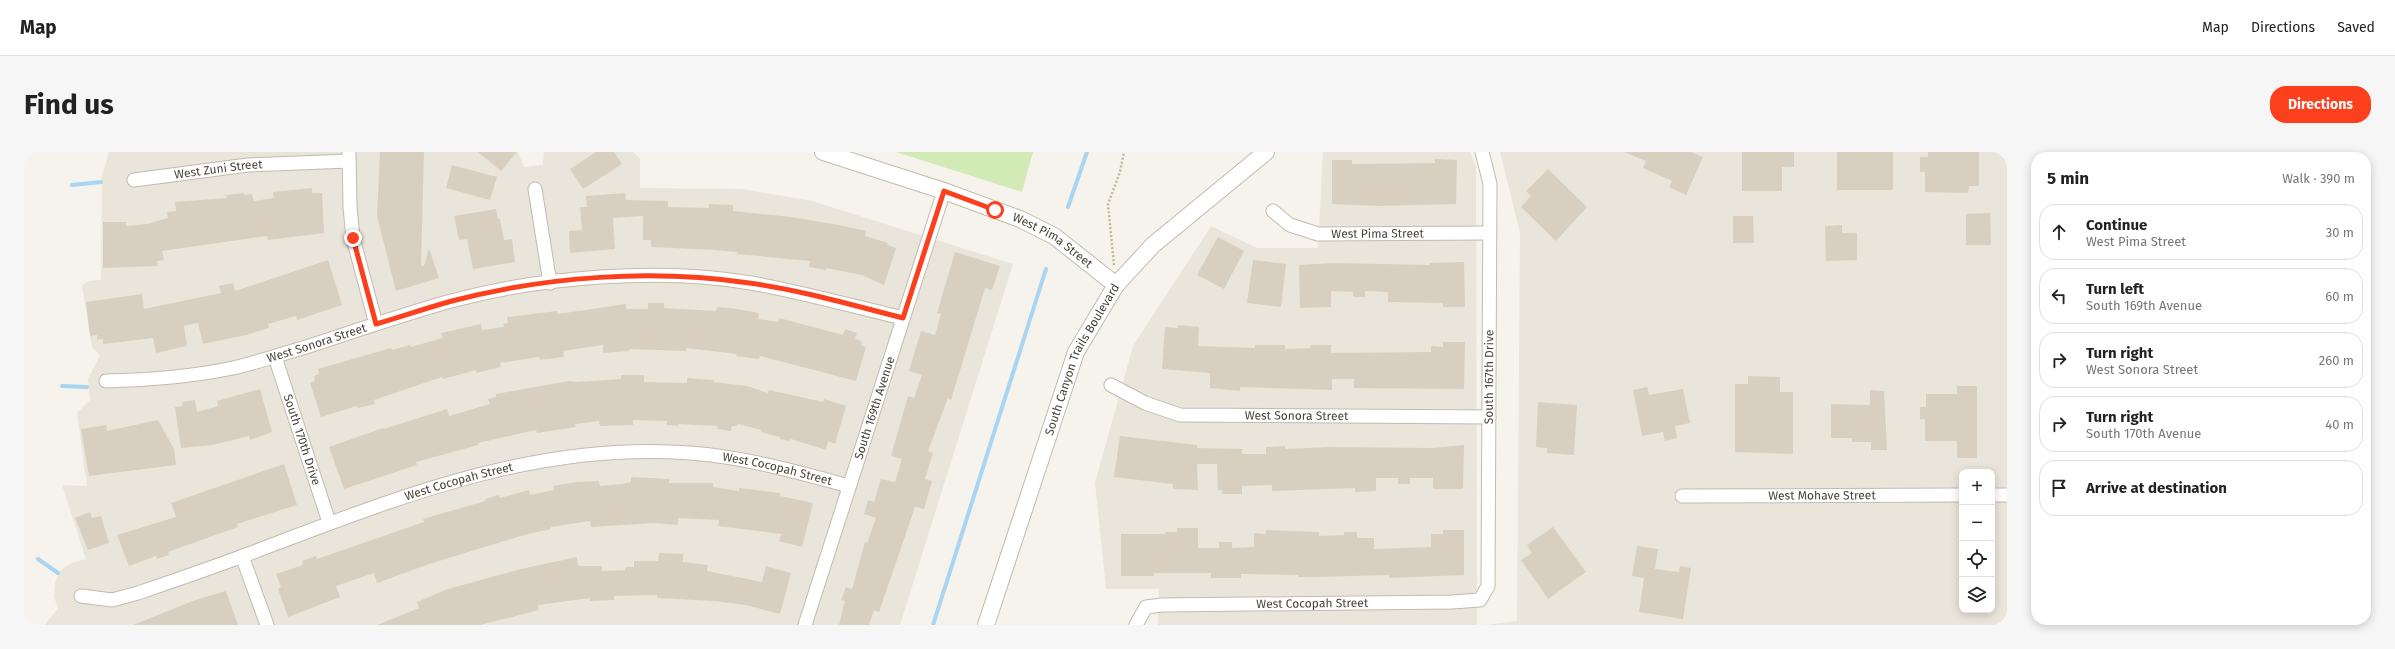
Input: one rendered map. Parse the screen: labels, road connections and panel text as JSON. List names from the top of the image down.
{
  "streets": {
    "street": [
      "West Zuni Street",
      "West Pima Street",
      "West Sonora Street",
      "South Canyon Trails Boulevard",
      "South 167th Drive",
      "South 169th Avenue",
      "South 170th Drive",
      "West Cocopah Street",
      "West Mohave Street"
    ]
  },
  "crossings": [
    ["West Pima Street", "South Canyon Trails Boulevard"],
    ["West Pima Street", "South 167th Drive"],
    ["West Pima Street", "South 169th Avenue"],
    ["West Sonora Street", "South 167th Drive"],
    ["West Sonora Street", "South 169th Avenue"],
    ["West Sonora Street", "South 170th Drive"],
    ["South 167th Drive", "West Cocopah Street"],
    ["South 169th Avenue", "West Cocopah Street"],
    ["South 170th Drive", "West Cocopah Street"]
  ],
  "page": {
    "header": "Map",
    "nav": ["Map", "Directions", "Saved"],
    "buttons": "Directions",
    "title": "Find us",
    "heading": ["5 min", "Walk · 390 m"],
    "list": [
      ["Continue", "West Pima Street", "30 m"],
      ["Turn left", "South 169th Avenue", "60 m"],
      ["Turn right", "West Sonora Street", "260 m"],
      ["Turn right", "South 170th Avenue", "40 m"],
      "Arrive at destination"
    ],
    "map_buttons": ["+", "−"]
  }
}
